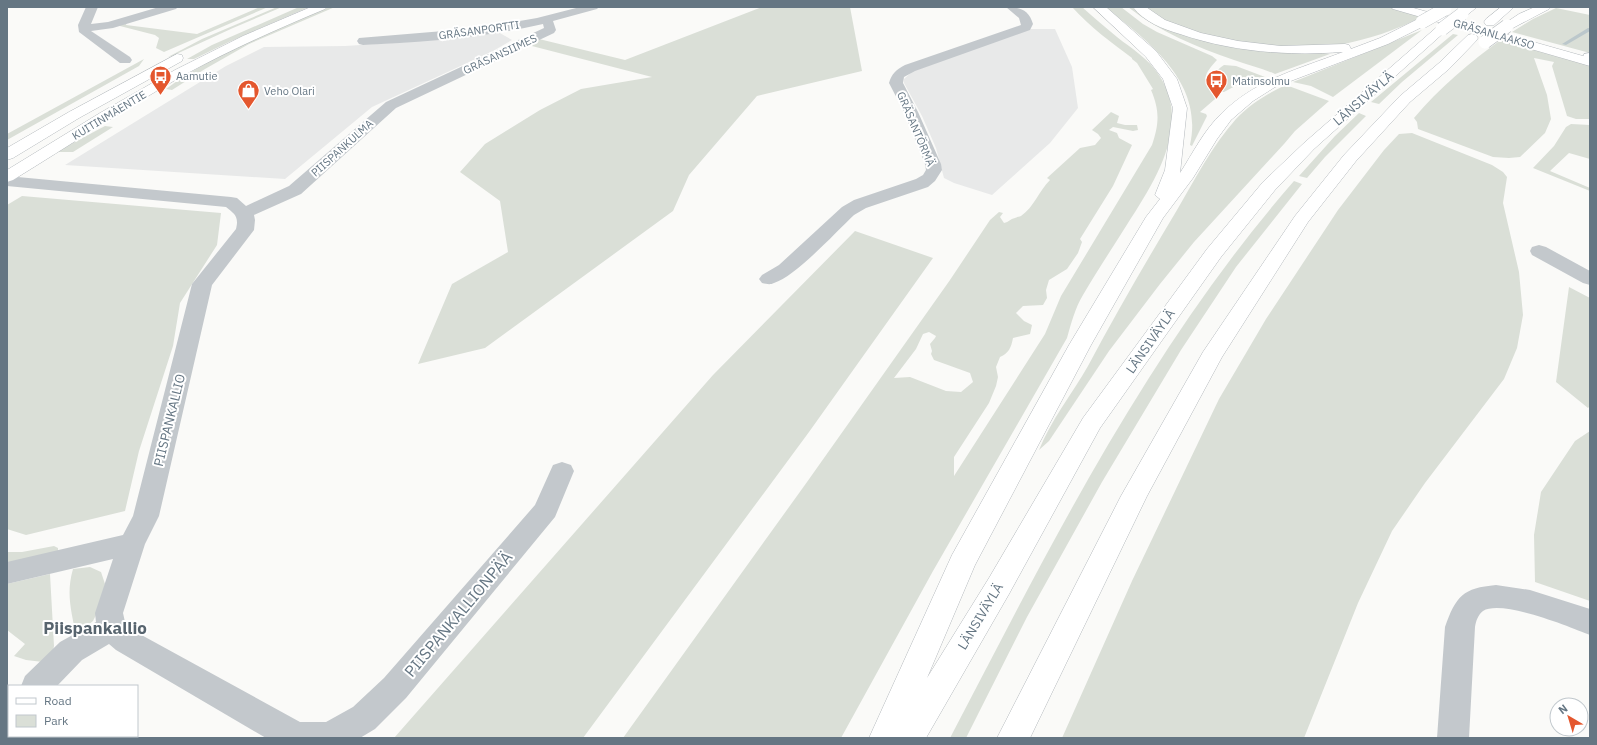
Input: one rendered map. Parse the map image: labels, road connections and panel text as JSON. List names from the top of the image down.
{
  "streets": {
    "main road": ["GRÄSANLAAKSO", "LÄNSIVÄYLÄ", "KUITINMÄENTIE"],
    "street": [
      "GRÄSANPORTTI",
      "GRÄSANSIIMES",
      "GRÄSANTÖRMÄ",
      "PIISPANKULMA",
      "PIISPANKALLIO",
      "PIISPANKALLIONPÄÄ"
    ]
  },
  "crossings": [
    ["GRÄSANPORTTI", "GRÄSANSIIMES"],
    ["GRÄSANSIIMES", "PIISPANKULMA"],
    ["PIISPANKULMA", "PIISPANKALLIO"]
  ],
  "districts": ["Piispankallio"],
  "places": {
    "bus stop": ["Aamutie", "Matinsolmu"],
    "shop": ["Veho Olari"]
  },
  "legend": ["Road", "Park"],
  "north": "top left"
}
